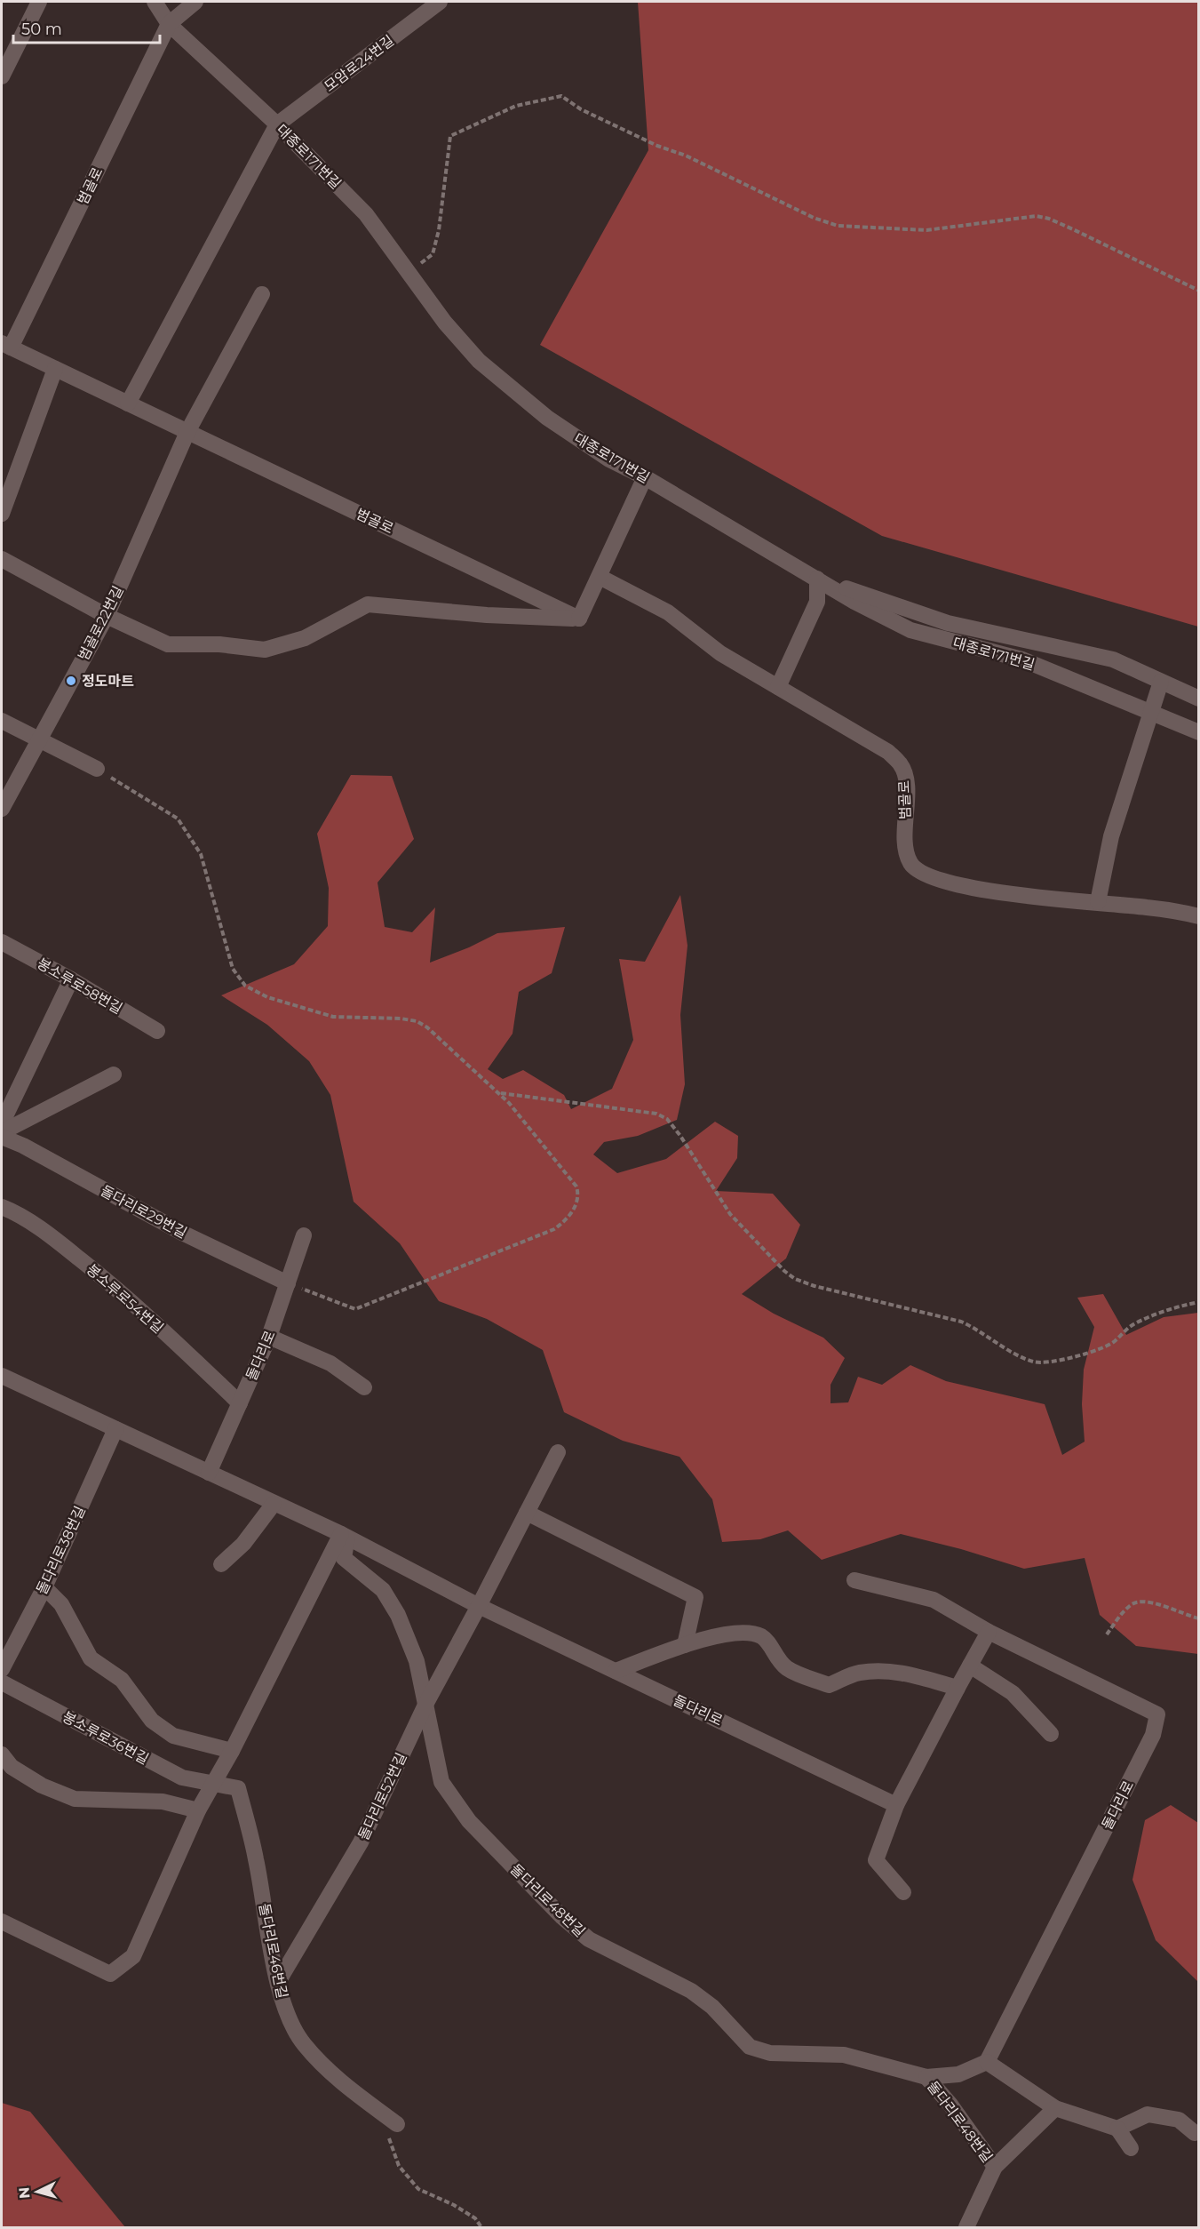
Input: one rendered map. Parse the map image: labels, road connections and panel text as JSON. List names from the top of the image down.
{
  "streets": {
    "street": [
      "모암로24번길",
      "대종로171번길",
      "범골로",
      "범골로22번길",
      "봉소루로58번길",
      "돌다리로29번길",
      "봉소루로54번길",
      "돌다리로",
      "돌다리로38번길",
      "봉소루로36번길",
      "돌다리로52번길",
      "돌다리로48번길",
      "돌다리로46번길"
    ]
  },
  "crossings": [
    ["모암로24번길", "대종로171번길"],
    ["대종로171번길", "범골로"],
    ["범골로", "범골로22번길"],
    ["돌다리로29번길", "돌다리로"],
    ["봉소루로54번길", "돌다리로"],
    ["돌다리로", "돌다리로38번길"],
    ["돌다리로", "돌다리로52번길"],
    ["돌다리로", "돌다리로48번길"],
    ["봉소루로36번길", "돌다리로46번길"],
    ["돌다리로52번길", "돌다리로48번길"],
    ["돌다리로52번길", "돌다리로46번길"]
  ],
  "places": ["정도마트"],
  "scale_bar": "50 m",
  "north": "left"
}
